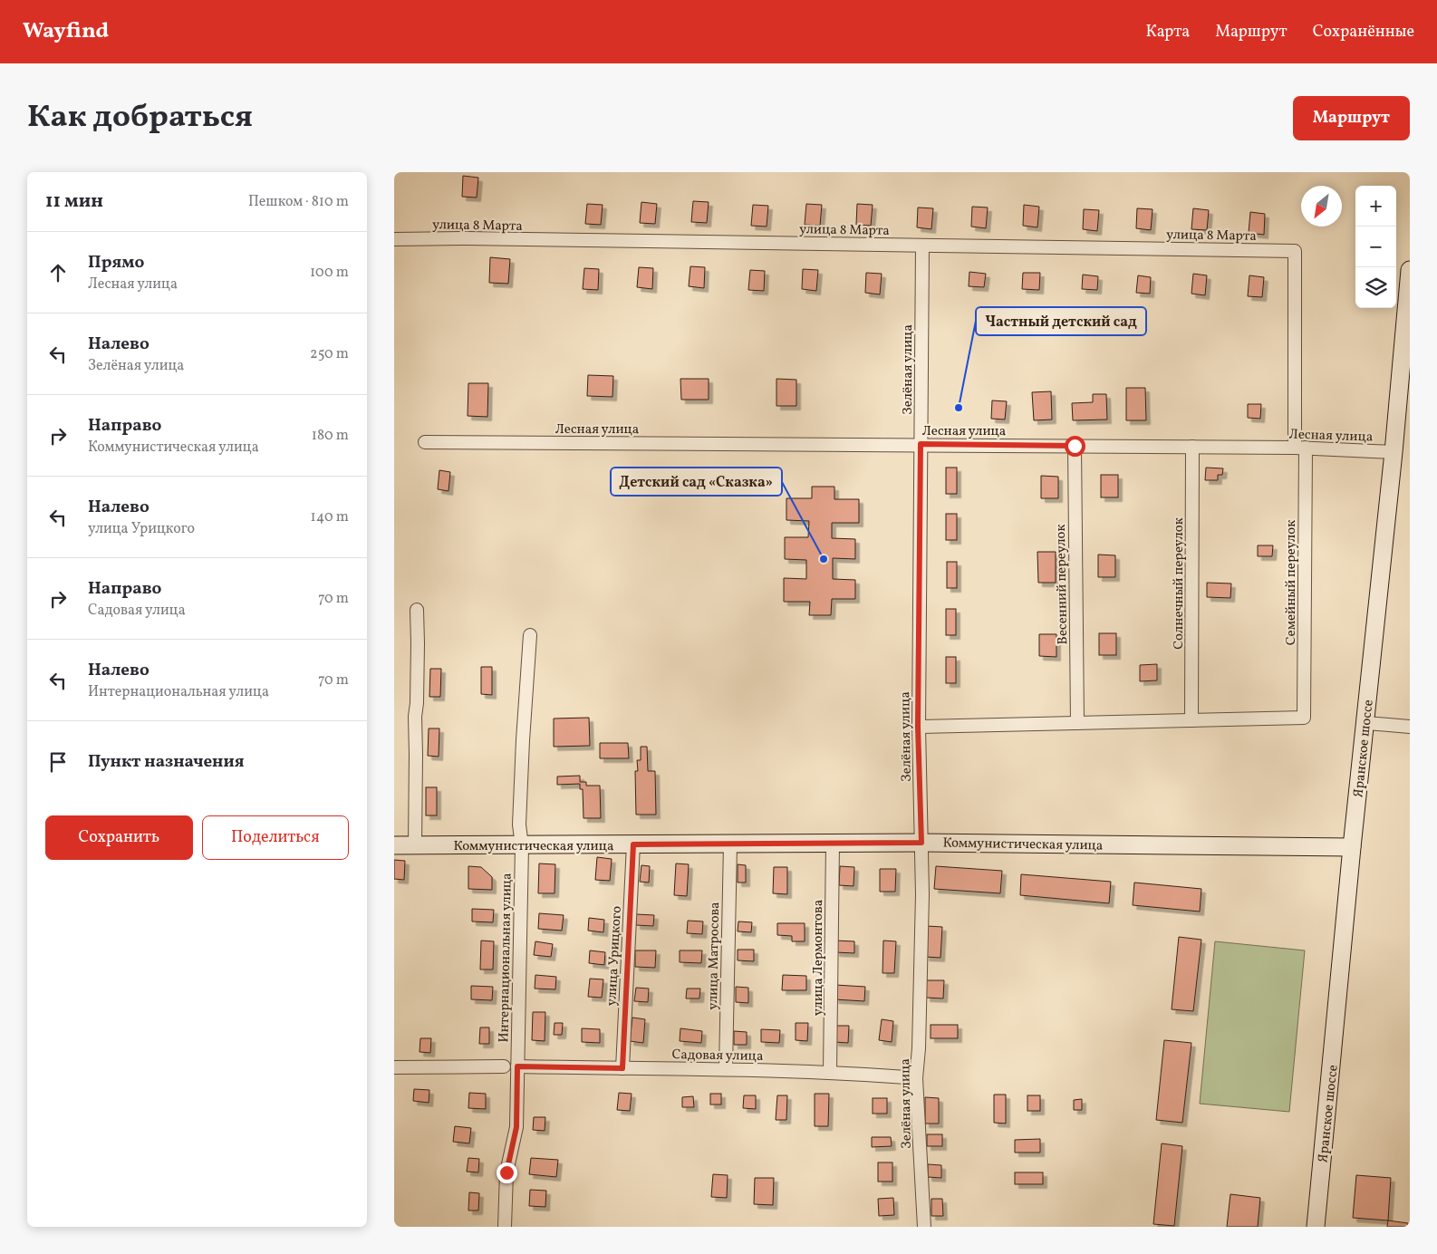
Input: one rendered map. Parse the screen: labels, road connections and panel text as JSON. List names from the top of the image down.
{
  "streets": {
    "main road": ["Яранское шоссе", "Коммунистическая улица"],
    "street": [
      "улица 8 Марта",
      "Зелёная улица",
      "Лесная улица",
      "Семейный переулок",
      "Солнечный переулок",
      "Весенний переулок",
      "улица Урицкого",
      "улица Матросова",
      "Интернациональная улица",
      "улица Лермонтова",
      "Садовая улица"
    ]
  },
  "crossings": [
    ["улица 8 Марта", "Зелёная улица"],
    ["улица 8 Марта", "Семейный переулок"],
    ["Зелёная улица", "Лесная улица"],
    ["Зелёная улица", "Коммунистическая улица"],
    ["Зелёная улица", "Садовая улица"],
    ["Лесная улица", "Семейный переулок"],
    ["Лесная улица", "Солнечный переулок"],
    ["Лесная улица", "Весенний переулок"],
    ["Лесная улица", "Яранское шоссе"],
    ["Семейный переулок", "Солнечный переулок"],
    ["Яранское шоссе", "Коммунистическая улица"],
    ["Коммунистическая улица", "улица Урицкого"],
    ["Коммунистическая улица", "улица Матросова"],
    ["Коммунистическая улица", "Интернациональная улица"],
    ["Коммунистическая улица", "улица Лермонтова"],
    ["улица Урицкого", "Садовая улица"],
    ["улица Матросова", "Садовая улица"],
    ["Интернациональная улица", "Садовая улица"],
    ["улица Лермонтова", "Садовая улица"]
  ],
  "places": ["Частный детский сад", "Детский сад «Сказка»"],
  "north": "bottom left",
  "page": {
    "header": "Wayfind",
    "nav": ["Карта", "Маршрут", "Сохранённые"],
    "title": "Как добраться",
    "buttons": [
      "Маршрут",
      ["Сохранить", "Поделиться"]
    ],
    "heading": ["11 мин", "Пешком · 810 m"],
    "map_buttons": ["+", "−"],
    "list": [
      ["Прямо", "Лесная улица", "100 m"],
      ["Налево", "Зелёная улица", "250 m"],
      ["Направо", "Коммунистическая улица", "180 m"],
      ["Налево", "улица Урицкого", "140 m"],
      ["Направо", "Садовая улица", "70 m"],
      ["Налево", "Интернациональная улица", "70 m"],
      "Пункт назначения"
    ]
  }
}
